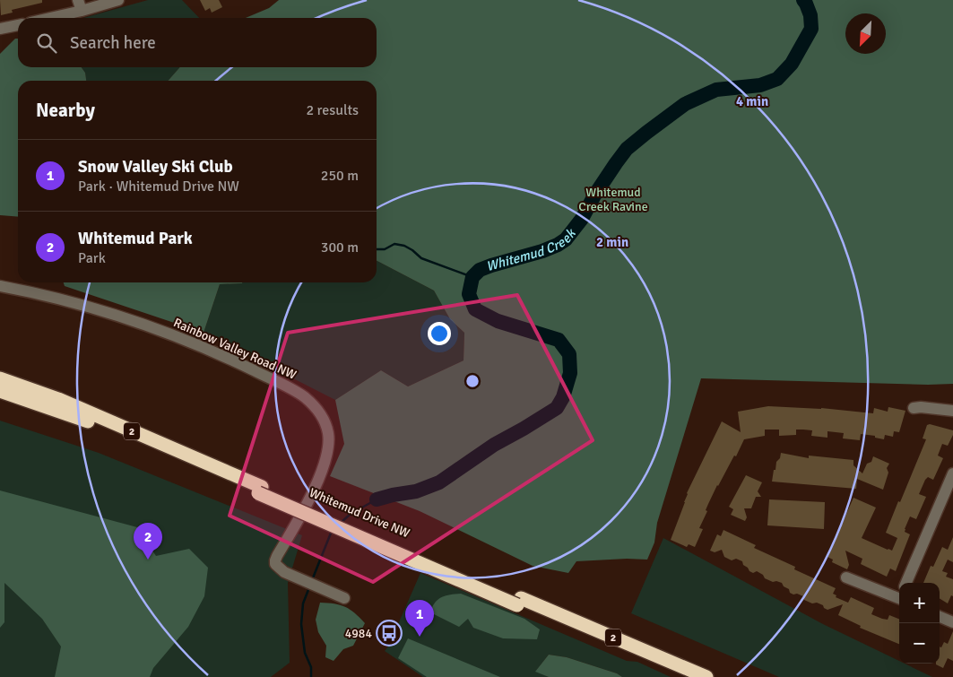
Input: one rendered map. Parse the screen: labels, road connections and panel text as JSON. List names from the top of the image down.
{
  "streets": {
    "highway": ["2", "Whitemud Drive NW"],
    "street": ["Rainbow Valley Road NW"]
  },
  "water": ["Whitemud Creek"],
  "parks": ["Whitemud Creek Ravine"],
  "places": {
    "bus stop": ["4984"]
  },
  "north": "bottom left",
  "page": {
    "search": "Search here",
    "heading": ["Nearby", "2 results"],
    "list": [
      {
        "mark": "1",
        "name": "Snow Valley Ski Club",
        "note": "Park · Whitemud Drive NW",
        "value": "250 m"
      },
      {
        "mark": "2",
        "name": "Whitemud Park",
        "note": "Park",
        "value": "300 m"
      }
    ],
    "pins": ["2", "1"],
    "map_buttons": ["+", "−"]
  },
  "rings": ["4 min", "2 min"]
}
